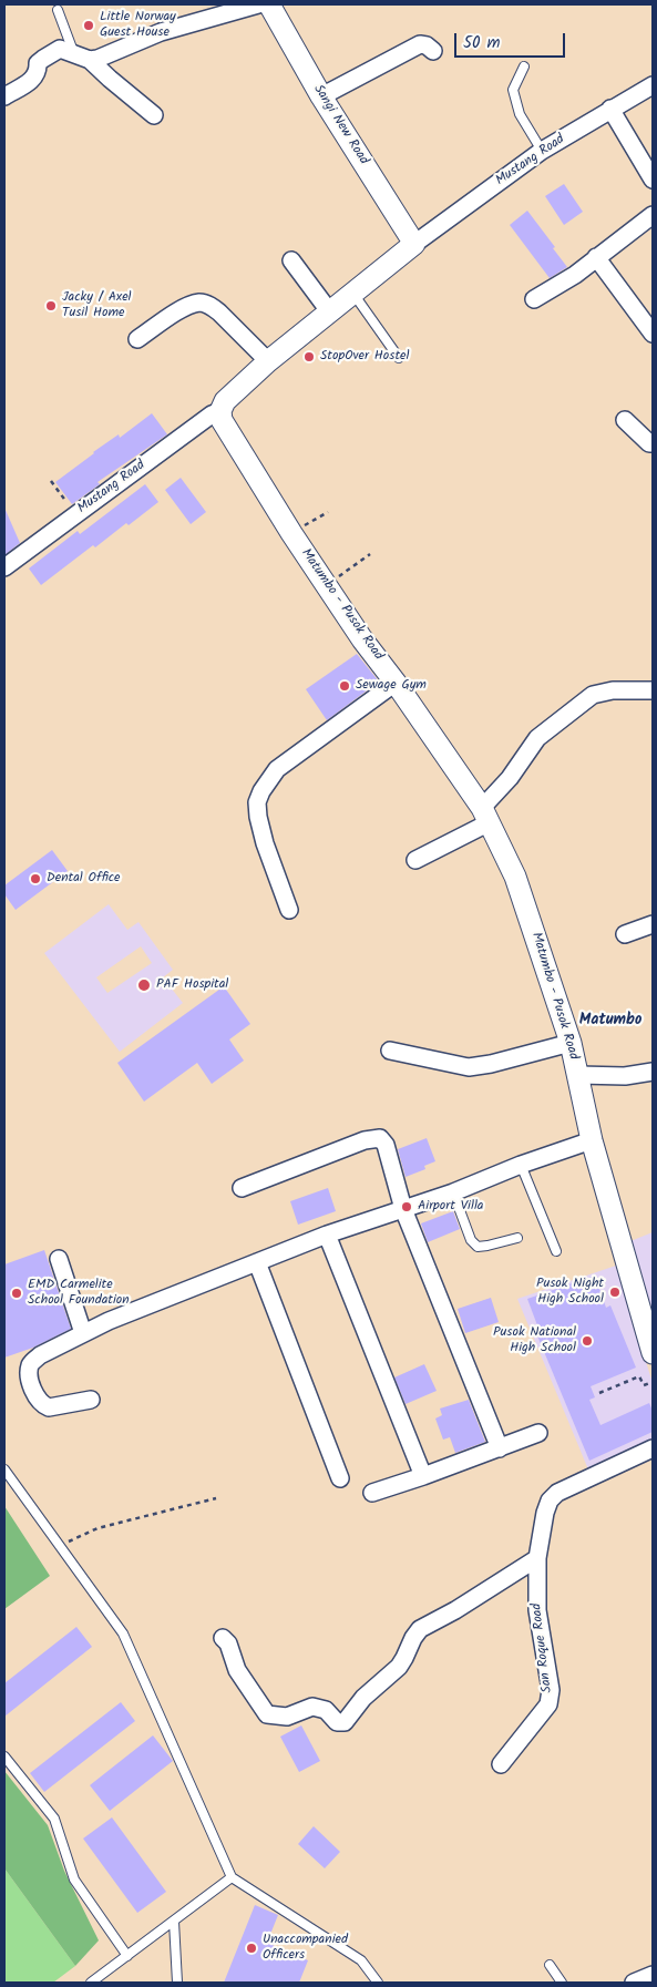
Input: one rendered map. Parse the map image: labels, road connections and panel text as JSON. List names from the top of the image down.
{
  "streets": {
    "street": [
      "Sangi New Road",
      "Mustang Road",
      "Matumbo - Pusok Road",
      "San Roque Road"
    ]
  },
  "crossings": [
    ["Sangi New Road", "Mustang Road"],
    ["Mustang Road", "Matumbo - Pusok Road"]
  ],
  "districts": ["Matumbo"],
  "places": [
    "Little Norway Guest House",
    "Jacky / Axel Tusil Home",
    "StopOver Hostel",
    "Sewage Gym",
    "Dental Office",
    "PAF Hospital",
    "Airport Villa",
    "Pusok Night High School",
    "EMD Carmelite School Foundation",
    "Pusok National High School",
    "Unaccompanied Officers"
  ],
  "scale_bar": "50 m"
}
